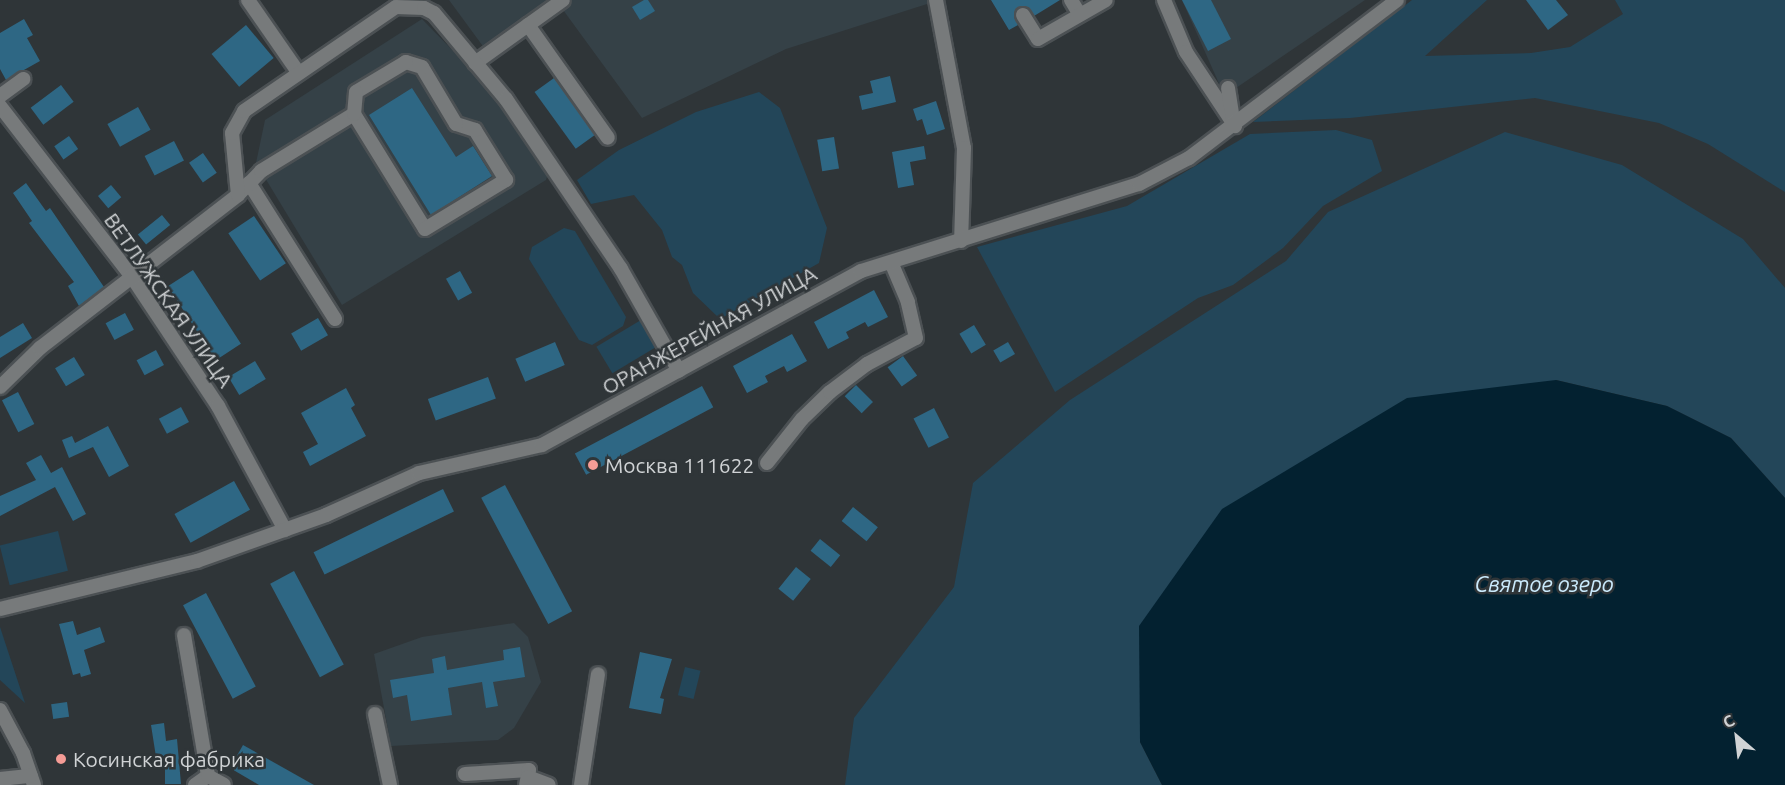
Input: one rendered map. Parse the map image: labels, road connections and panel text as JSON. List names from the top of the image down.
{
  "streets": {
    "street": ["ВЕТЛУЖСКАЯ УЛИЦА", "ОРАНЖЕРЕЙНАЯ УЛИЦА"]
  },
  "crossings": [
    ["ВЕТЛУЖСКАЯ УЛИЦА", "ОРАНЖЕРЕЙНАЯ УЛИЦА"]
  ],
  "water": ["Святое озеро"],
  "places": ["Москва 111622", "Косинская фабрика"],
  "north": "top left"
}
